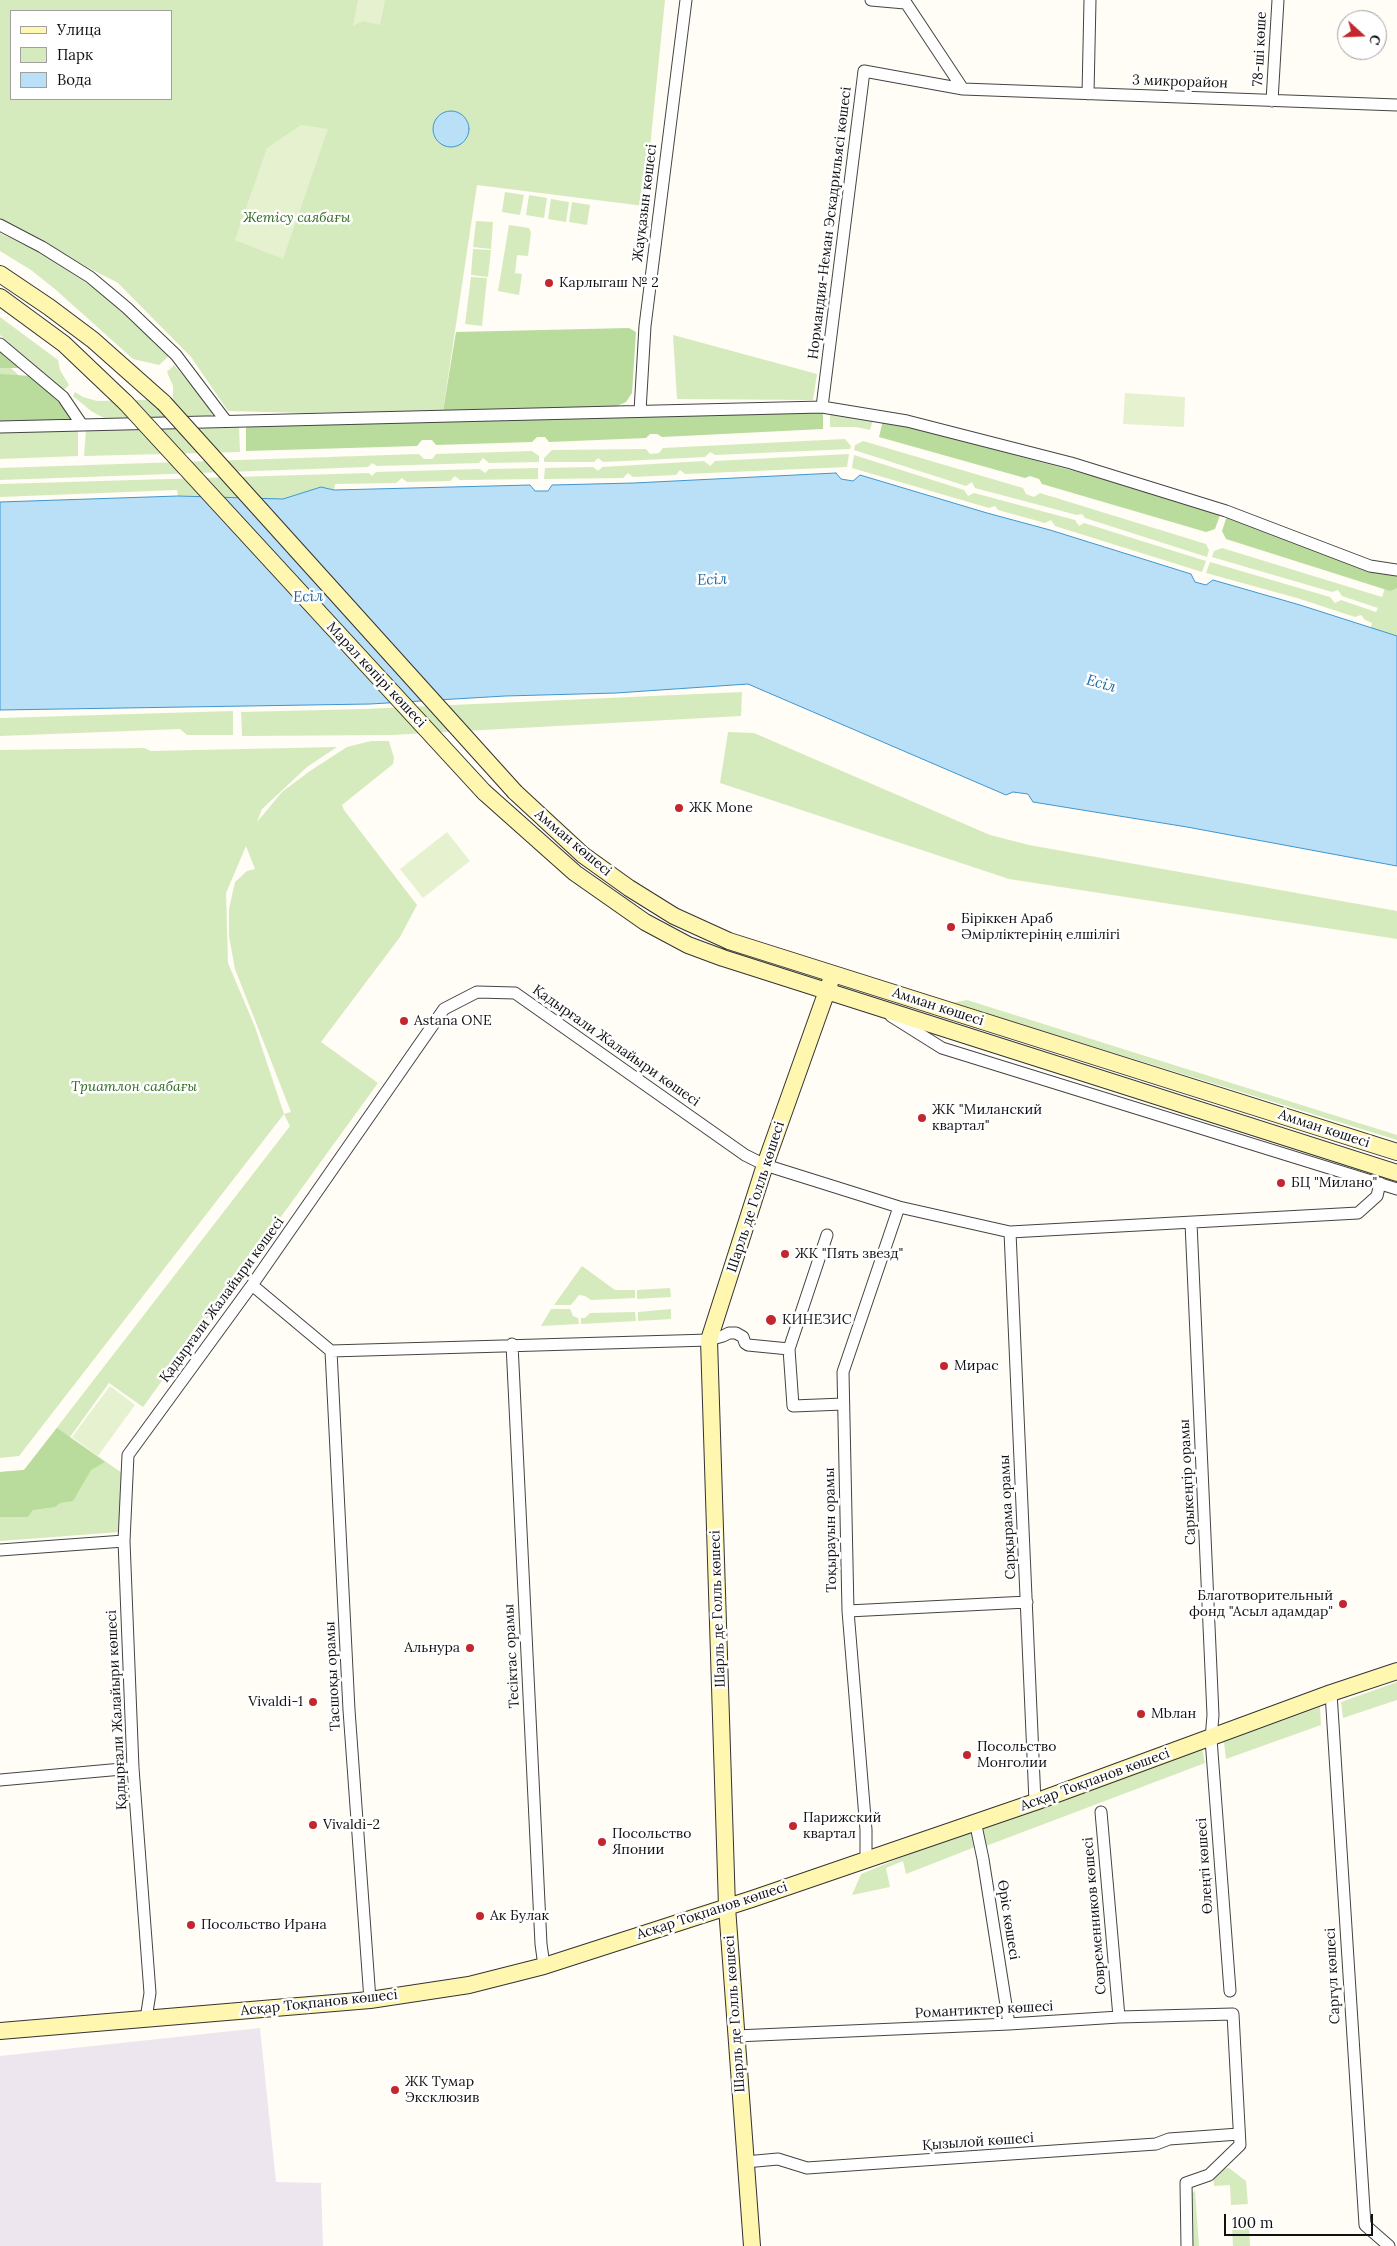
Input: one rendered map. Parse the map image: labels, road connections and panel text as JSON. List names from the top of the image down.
{
  "streets": {
    "main road": [
      "Марал көпірі көшесі",
      "Амман көшесі",
      "Шарль де Голль көшесі",
      "Асқар Тоқпанов көшесі"
    ],
    "street": [
      "78-ші көше",
      "3 микрорайон",
      "Жауқазын көшесі",
      "Нормандия-Неман Эскадрильясі көшесі",
      "Қадырғали Жалайыри көшесі",
      "Сарыкеңгір орамы",
      "Сарқырама орамы",
      "Тоқырауын орамы",
      "Тесіктас орамы",
      "Тасшоқы орамы",
      "Өлеңті көшесі",
      "Современников көшесі",
      "Өріс көшесі",
      "Саргүл көшесі",
      "Романтиктер көшесі",
      "Қызылой көшесі"
    ]
  },
  "crossings": [
    ["78-ші көше", "3 микрорайон"],
    ["3 микрорайон", "Нормандия-Неман Эскадрильясі көшесі"],
    ["Марал көпірі көшесі", "Амман көшесі"],
    ["Амман көшесі", "Қадырғали Жалайыри көшесі"],
    ["Амман көшесі", "Шарль де Голль көшесі"],
    ["Қадырғали Жалайыри көшесі", "Шарль де Голль көшесі"],
    ["Қадырғали Жалайыри көшесі", "Сарыкеңгір орамы"],
    ["Қадырғали Жалайыри көшесі", "Сарқырама орамы"],
    ["Қадырғали Жалайыри көшесі", "Тоқырауын орамы"],
    ["Қадырғали Жалайыри көшесі", "Асқар Тоқпанов көшесі"],
    ["Шарль де Голль көшесі", "Асқар Тоқпанов көшесі"],
    ["Шарль де Голль көшесі", "Романтиктер көшесі"],
    ["Шарль де Голль көшесі", "Қызылой көшесі"],
    ["Сарыкеңгір орамы", "Асқар Тоқпанов көшесі"],
    ["Сарыкеңгір орамы", "Өлеңті көшесі"],
    ["Сарқырама орамы", "Асқар Тоқпанов көшесі"],
    ["Тоқырауын орамы", "Асқар Тоқпанов көшесі"],
    ["Тесіктас орамы", "Асқар Тоқпанов көшесі"],
    ["Тасшоқы орамы", "Асқар Тоқпанов көшесі"],
    ["Асқар Тоқпанов көшесі", "Өлеңті көшесі"],
    ["Асқар Тоқпанов көшесі", "Өріс көшесі"],
    ["Асқар Тоқпанов көшесі", "Саргүл көшесі"],
    ["Современников көшесі", "Романтиктер көшесі"],
    ["Өріс көшесі", "Романтиктер көшесі"],
    ["Романтиктер көшесі", "Қызылой көшесі"]
  ],
  "water": ["Есіл"],
  "parks": ["Жетісу саябағы", "Триатлон саябағы"],
  "places": [
    "Карлыгаш № 2",
    "ЖК Mone",
    "Біріккен Араб Әмірліктерінің елшілігі",
    "Astana ONE",
    "ЖК \"Миланский квартал\"",
    "БЦ \"Милано\"",
    "ЖК \"Пять звезд\"",
    "КИНЕЗИС",
    "Мирас",
    "Благотворительный фонд \"Асыл адамдар\"",
    "Альнура",
    "Vivaldi-1",
    "Мbлан",
    "Посольство Монголии",
    "Vivaldi-2",
    "Парижский квартал",
    "Посольство Японии",
    "Ак Булак",
    "Посольство Ирана",
    "ЖК Тумар Эксклюзив"
  ],
  "legend": ["Улица", "Парк", "Вода"],
  "scale_bar": "100 m",
  "north": "right"
}
